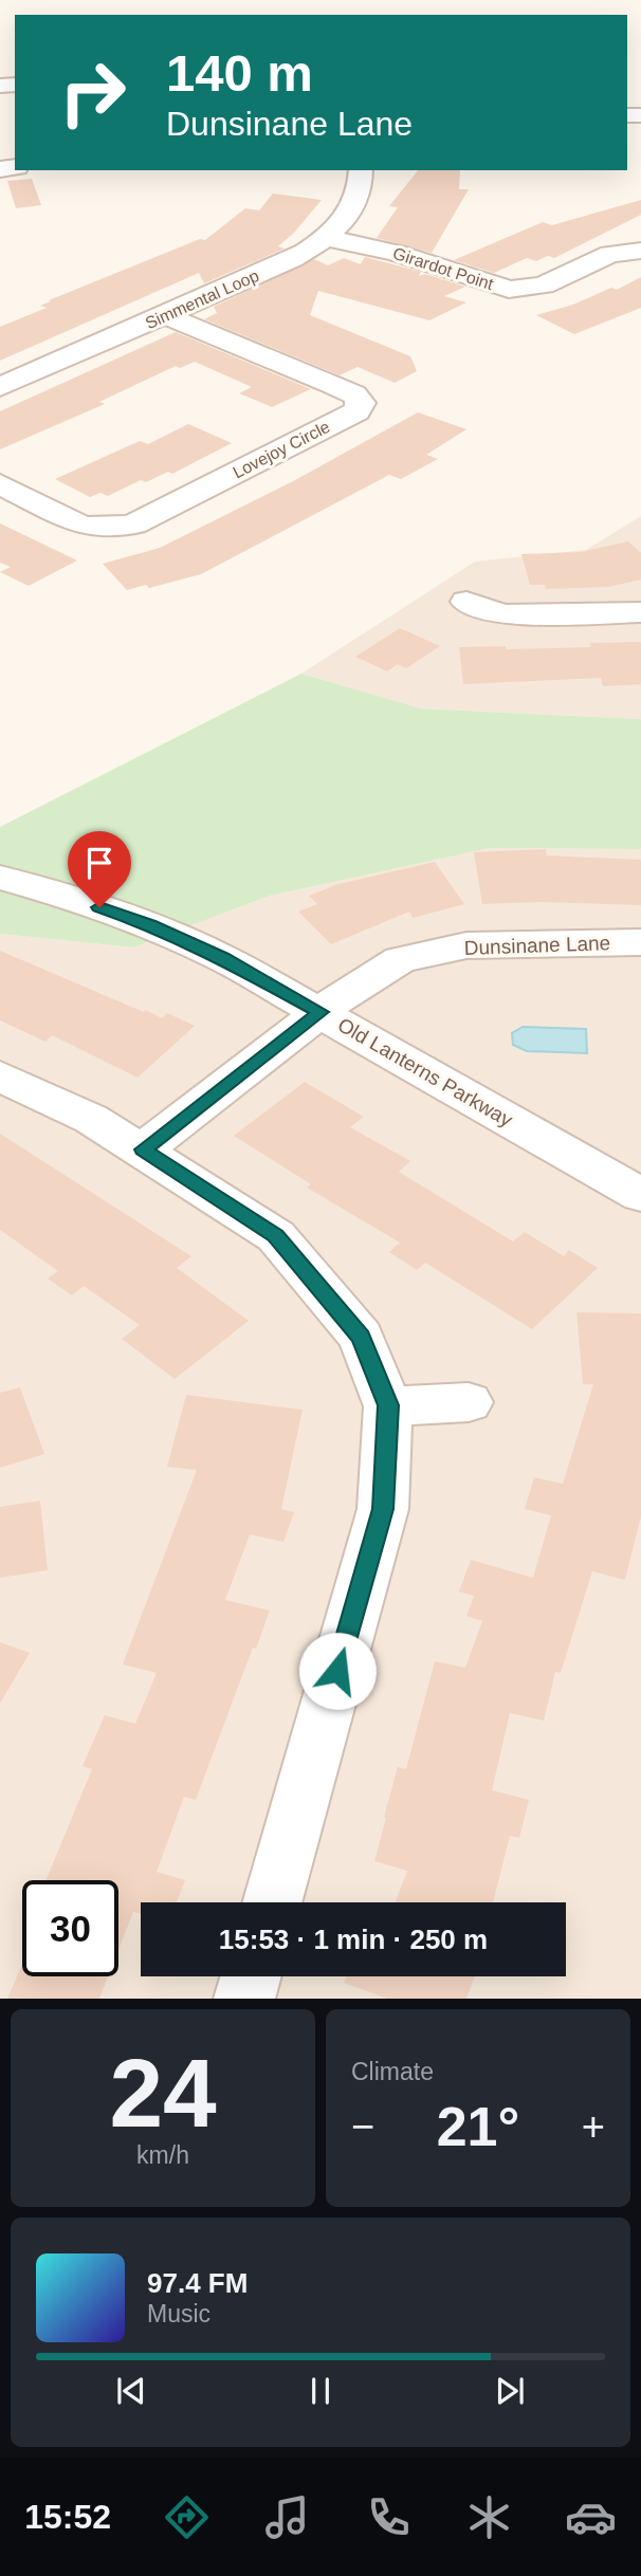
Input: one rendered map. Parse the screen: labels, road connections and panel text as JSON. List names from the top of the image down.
{
  "streets": {
    "street": [
      "Girardot Point",
      "Simmental Loop",
      "Lovejoy Circle",
      "Dunsinane Lane",
      "Old Lanterns Parkway"
    ]
  },
  "crossings": [
    ["Girardot Point", "Simmental Loop"],
    ["Simmental Loop", "Lovejoy Circle"],
    ["Dunsinane Lane", "Old Lanterns Parkway"]
  ],
  "page": {
    "turn": ["140 m", "Dunsinane Lane"],
    "limit": "30",
    "trip": "15:53 · 1 min · 250 m",
    "tile": [
      ["24", "km/h"],
      "Climate"
    ],
    "heat": ["−", "21°", "+"],
    "song": ["97.4 FM", "Music"],
    "tabs": "15:52"
  }
}
